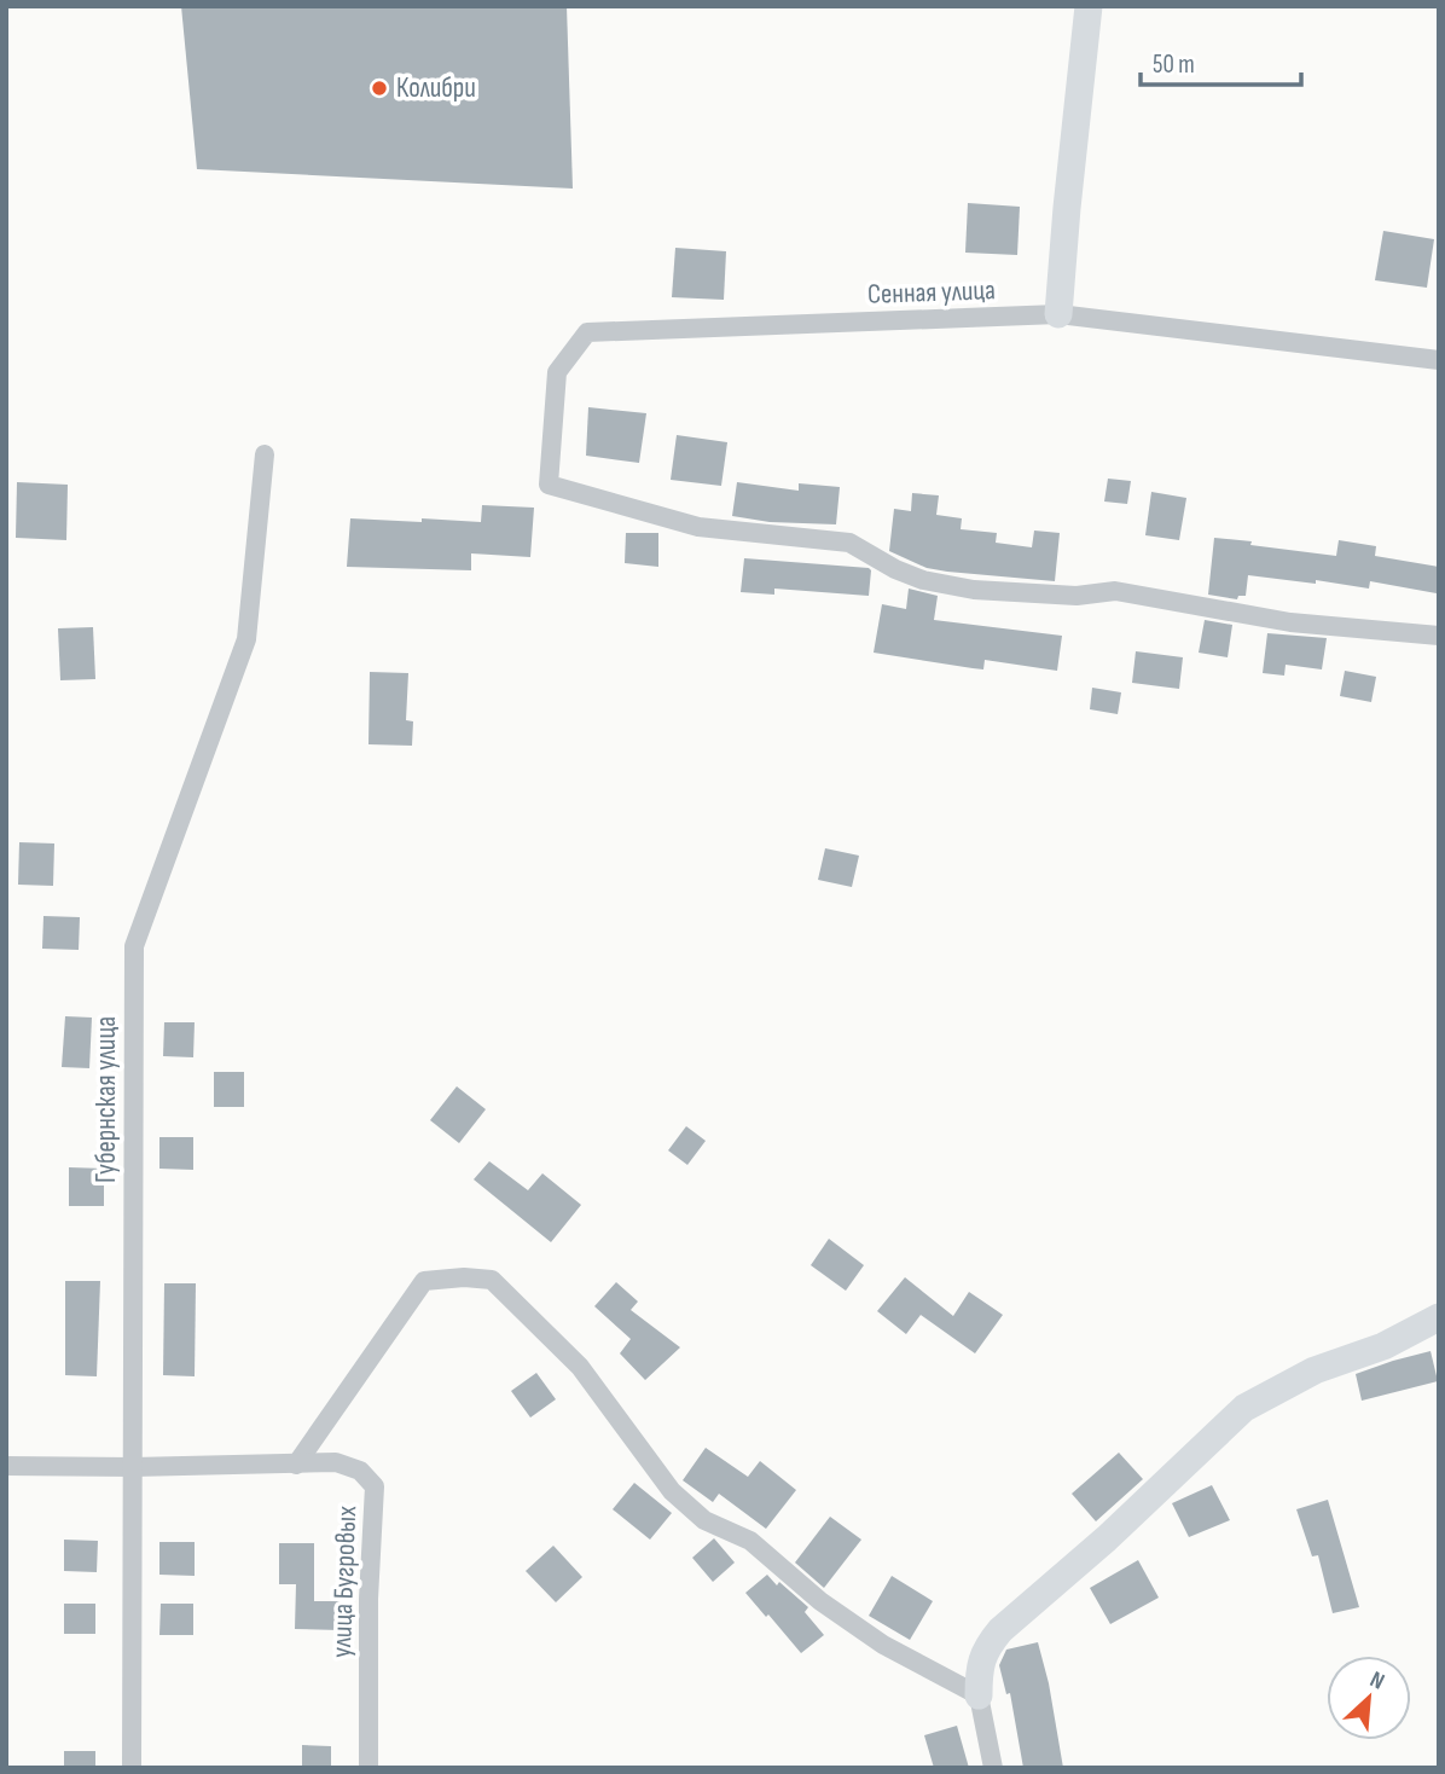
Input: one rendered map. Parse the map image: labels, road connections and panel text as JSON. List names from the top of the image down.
{
  "streets": {
    "street": ["Сенная улица", "Губернская улица", "улица Бугровых"]
  },
  "places": ["Колибри"],
  "scale_bar": "50 m",
  "north": "top right"
}
